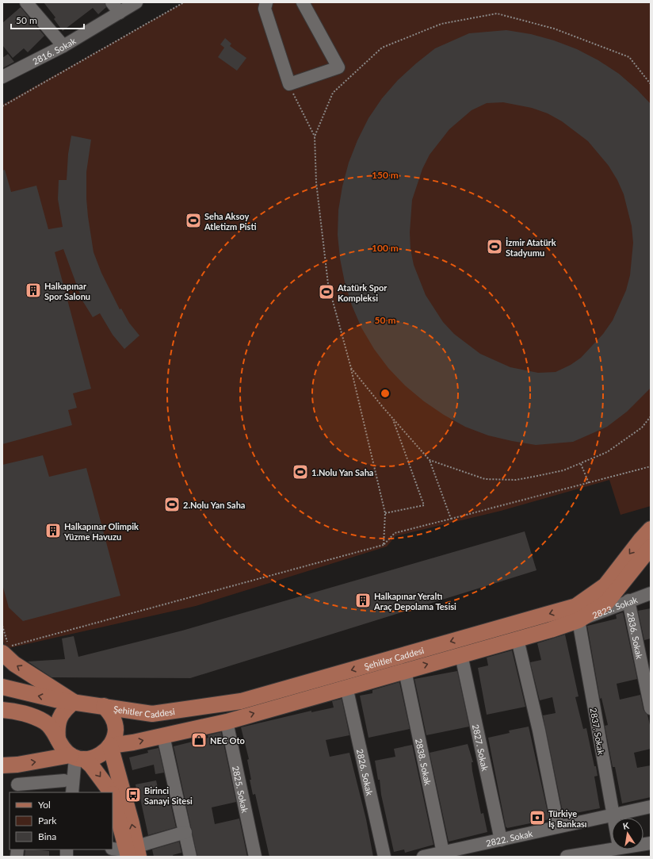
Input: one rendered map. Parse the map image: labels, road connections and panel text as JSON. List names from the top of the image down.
{
  "streets": {
    "main road": ["Şehitler Caddesi"],
    "street": [
      "2816. Sokak",
      "2823. Sokak",
      "2836. Sokak",
      "2837. Sokak",
      "2827. Sokak",
      "2838. Sokak",
      "2826. Sokak",
      "2825. Sokak",
      "2822. Sokak"
    ]
  },
  "crossings": [
    ["2823. Sokak", "2836. Sokak"],
    ["2823. Sokak", "Şehitler Caddesi"],
    ["2823. Sokak", "2837. Sokak"],
    ["Şehitler Caddesi", "2837. Sokak"],
    ["Şehitler Caddesi", "2827. Sokak"],
    ["Şehitler Caddesi", "2838. Sokak"],
    ["Şehitler Caddesi", "2826. Sokak"],
    ["Şehitler Caddesi", "2825. Sokak"],
    ["2837. Sokak", "2822. Sokak"],
    ["2827. Sokak", "2822. Sokak"],
    ["2838. Sokak", "2822. Sokak"]
  ],
  "places": {
    "sports": [
      "Seha Aksoy Atletizm Pisti",
      "İzmir Atatürk Stadyumu",
      "Atatürk Spor Kompleksi",
      "1.Nolu Yan Saha",
      "2.Nolu Yan Saha"
    ],
    "building": ["Halkapınar Spor Salonu", "Halkapınar Olimpik Yüzme Havuzu", "Halkapınar Yeraltı Araç Depolama Tesisi"],
    "shop": ["NEC Oto"],
    "bus stop": ["Birinci Sanayi Sitesi"],
    "bank": ["Türkiye İş Bankası"]
  },
  "legend": ["Yol", "Park", "Bina"],
  "scale_bar": "50 m",
  "north": "top",
  "rings": ["150 m", "100 m", "50 m"]
}
